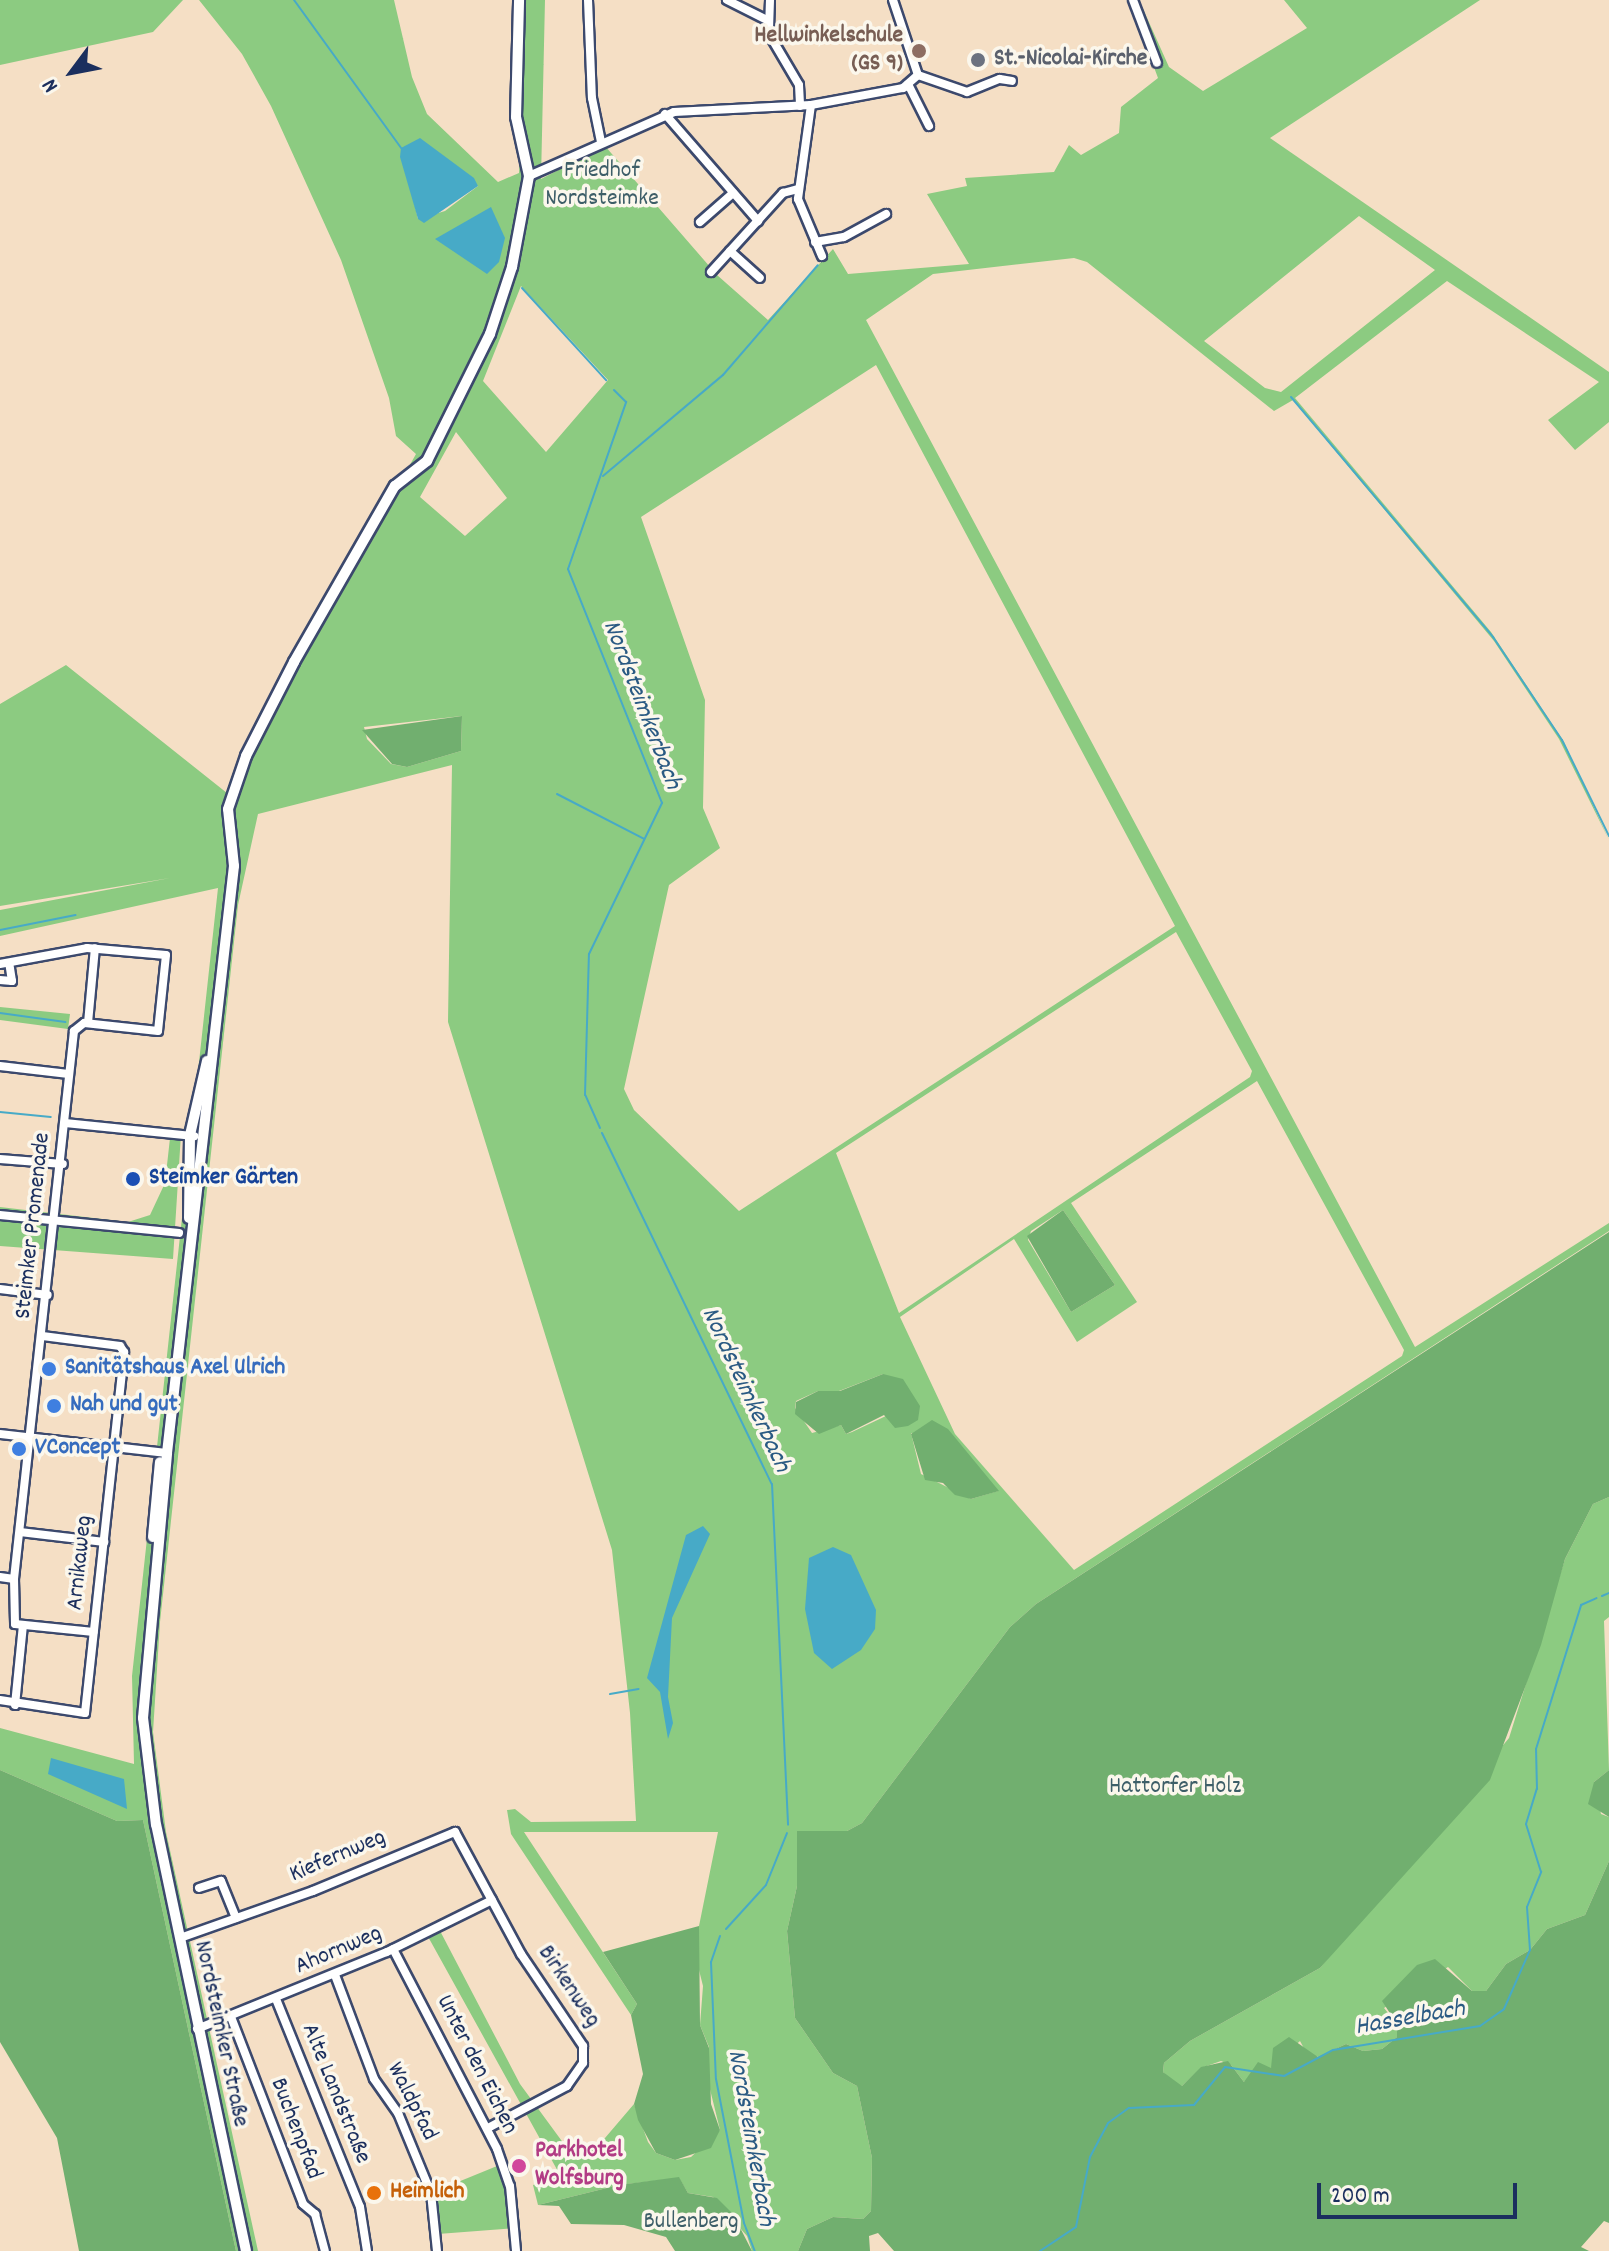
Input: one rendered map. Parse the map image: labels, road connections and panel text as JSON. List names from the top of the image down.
{
  "streets": {
    "street": [
      "Steimker Promenade",
      "Arnikaweg",
      "Kiefernweg",
      "Ahornweg",
      "Birkenweg",
      "Nordsteimker Straße",
      "Unter den Eichen",
      "Alte Landstraße",
      "Waldpfad",
      "Buchenpfad"
    ]
  },
  "crossings": [
    ["Steimker Promenade", "Arnikaweg"],
    ["Kiefernweg", "Birkenweg"],
    ["Kiefernweg", "Nordsteimker Straße"],
    ["Ahornweg", "Birkenweg"],
    ["Ahornweg", "Nordsteimker Straße"],
    ["Ahornweg", "Unter den Eichen"],
    ["Ahornweg", "Alte Landstraße"],
    ["Ahornweg", "Waldpfad"],
    ["Ahornweg", "Buchenpfad"],
    ["Birkenweg", "Unter den Eichen"]
  ],
  "water": ["Nordsteimkerbach", "Hasselbach"],
  "parks": ["Friedhof Nordsteimke", "Hattorfer Holz", "Bullenberg"],
  "places": [
    "Hellwinkelschule (GS 9)",
    "St.-Nicolai-Kirche",
    "Steimker Gärten",
    "Sanitätshaus Axel Ulrich",
    "Nah und gut",
    "VConcept",
    "Parkhotel Wolfsburg",
    "Heimlich"
  ],
  "scale_bar": "200 m",
  "north": "bottom left"
}
